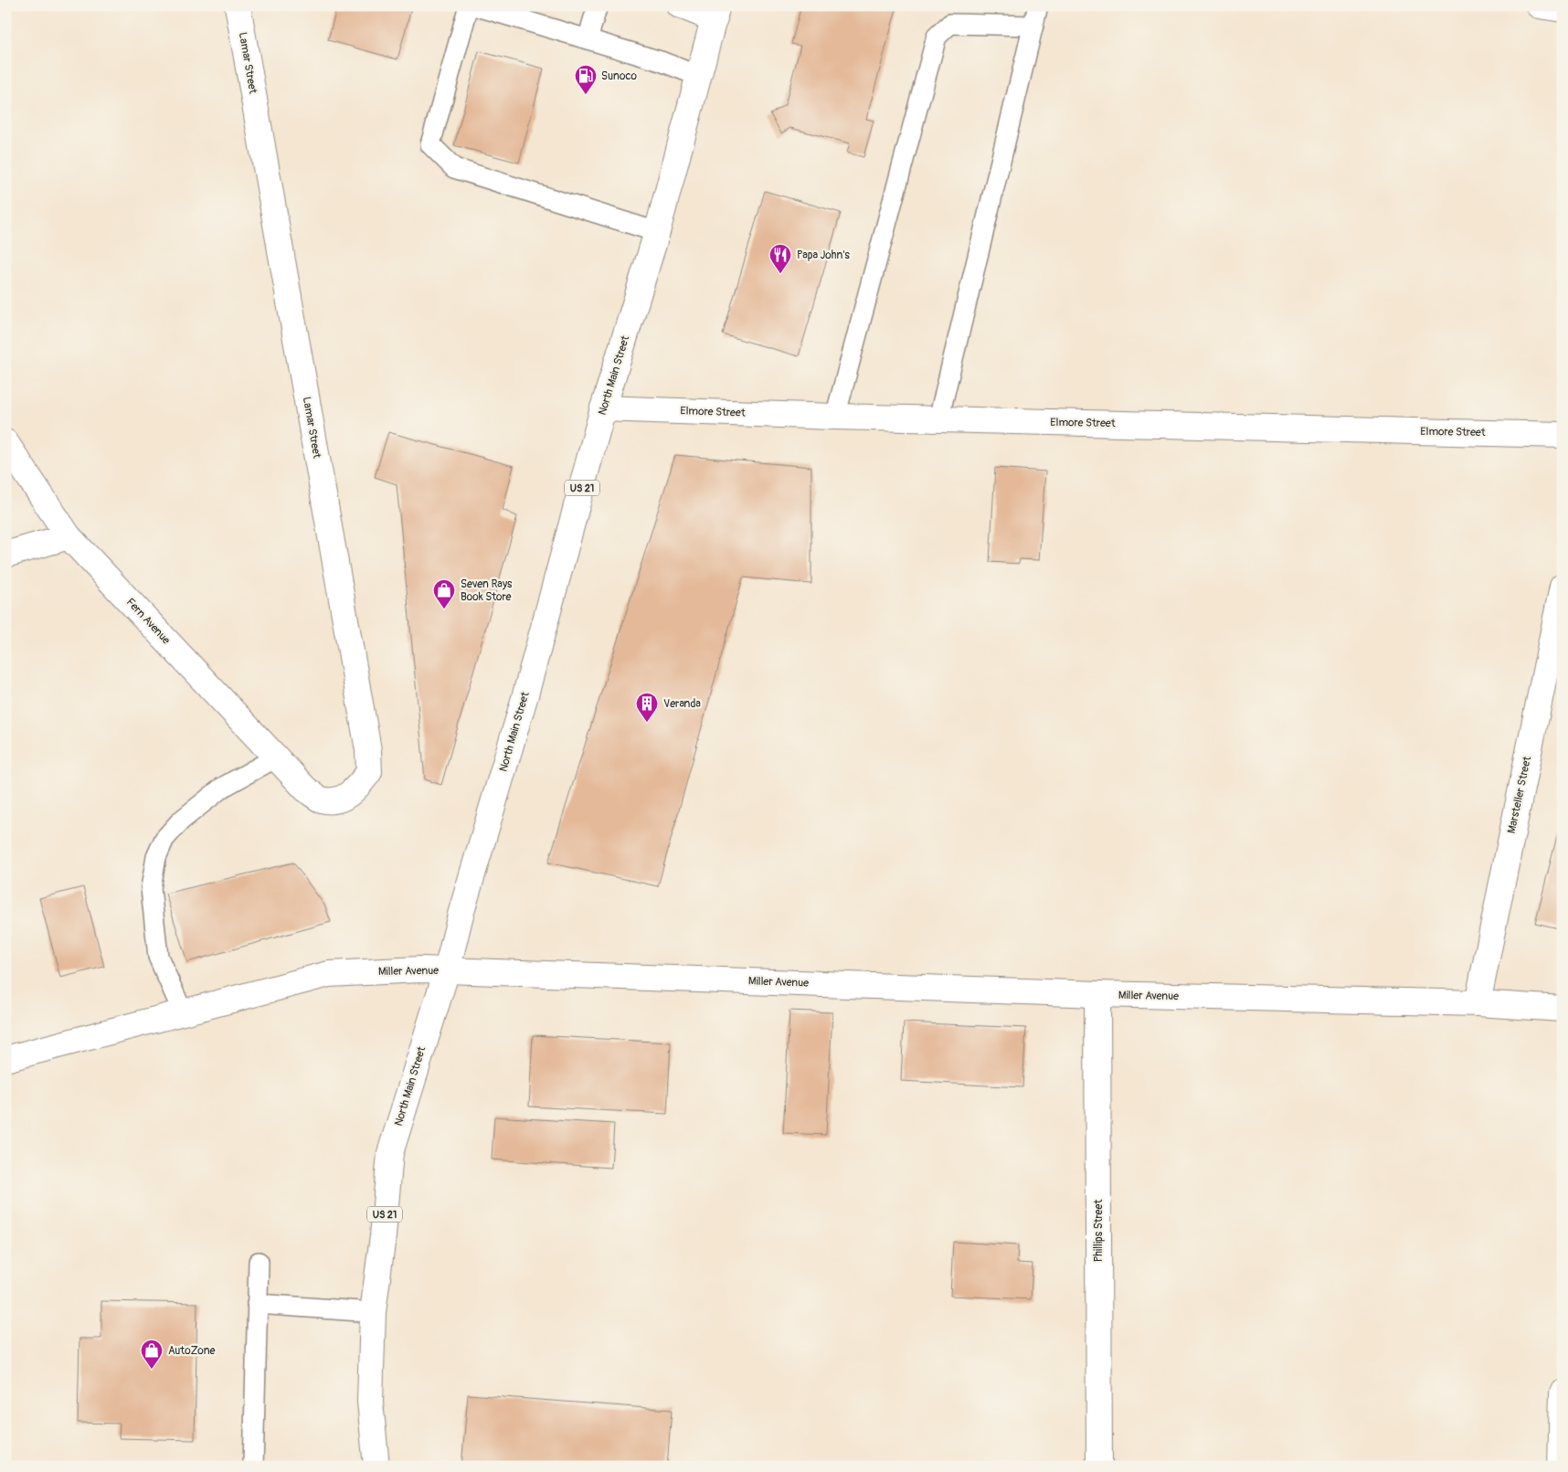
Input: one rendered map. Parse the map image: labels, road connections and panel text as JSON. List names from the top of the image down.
{
  "streets": {
    "street": [
      "Lamar Street",
      "North Main Street",
      "Elmore Street",
      "US 21",
      "Fern Avenue",
      "Marsteller Street",
      "Miller Avenue",
      "Phillips Street"
    ]
  },
  "crossings": [
    ["Lamar Street", "Fern Avenue"],
    ["North Main Street", "Elmore Street"],
    ["North Main Street", "Miller Avenue"],
    ["Marsteller Street", "Miller Avenue"],
    ["Miller Avenue", "Phillips Street"]
  ],
  "places": {
    "fuel station": ["Sunoco"],
    "restaurant": ["Papa John's"],
    "shop": ["Seven Rays Book Store", "AutoZone"],
    "building": ["Veranda"]
  }
}
